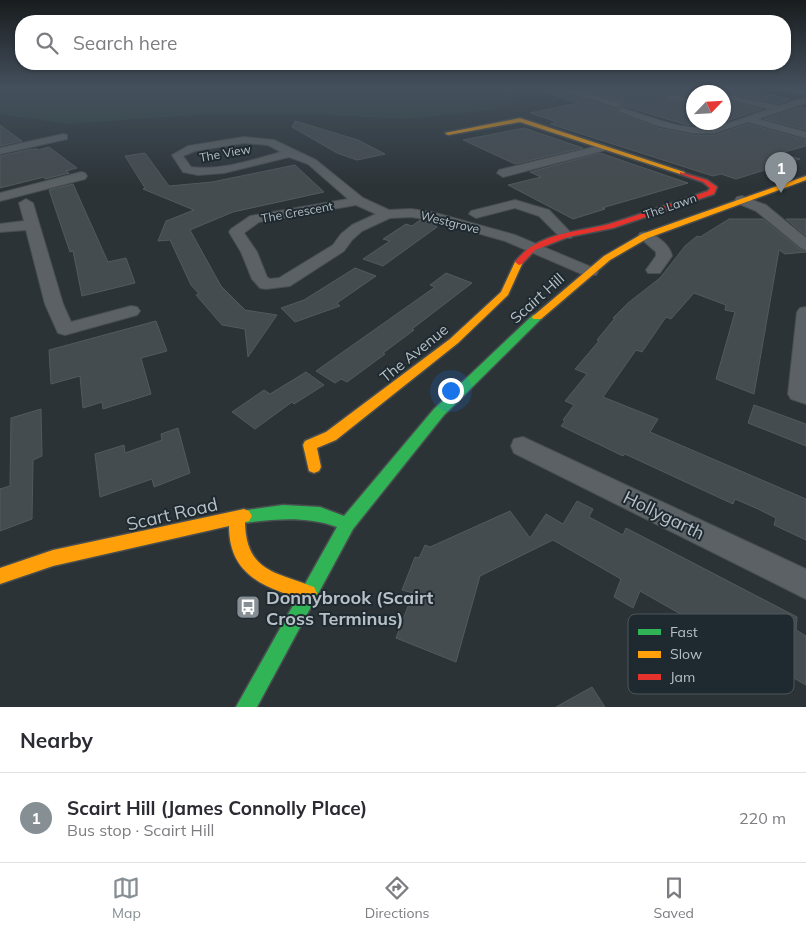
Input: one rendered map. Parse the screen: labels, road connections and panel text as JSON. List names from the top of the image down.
{
  "streets": {
    "street": [
      "The View",
      "The Lawn",
      "The Crescent",
      "Westgrove",
      "Scairt Hill",
      "The Avenue",
      "Scart Road",
      "Hollygarth"
    ]
  },
  "crossings": [
    ["The View", "Westgrove"],
    ["The Lawn", "Westgrove"],
    ["The Lawn", "The Avenue"],
    ["The Crescent", "Westgrove"],
    ["Westgrove", "Scairt Hill"],
    ["Westgrove", "The Avenue"],
    ["Scairt Hill", "Scart Road"]
  ],
  "places": {
    "bus stop": ["Donnybrook (Scairt Cross Terminus)"]
  },
  "legend": ["Fast", "Slow", "Jam"],
  "north": "top right",
  "page": {
    "search": "Search here",
    "pins": "1",
    "heading": "Nearby",
    "list": [
      {
        "mark": "1",
        "name": "Scairt Hill (James Connolly Place)",
        "note": "Bus stop · Scairt Hill",
        "value": "220 m"
      }
    ],
    "nav": ["Map", "Directions", "Saved"]
  }
}
